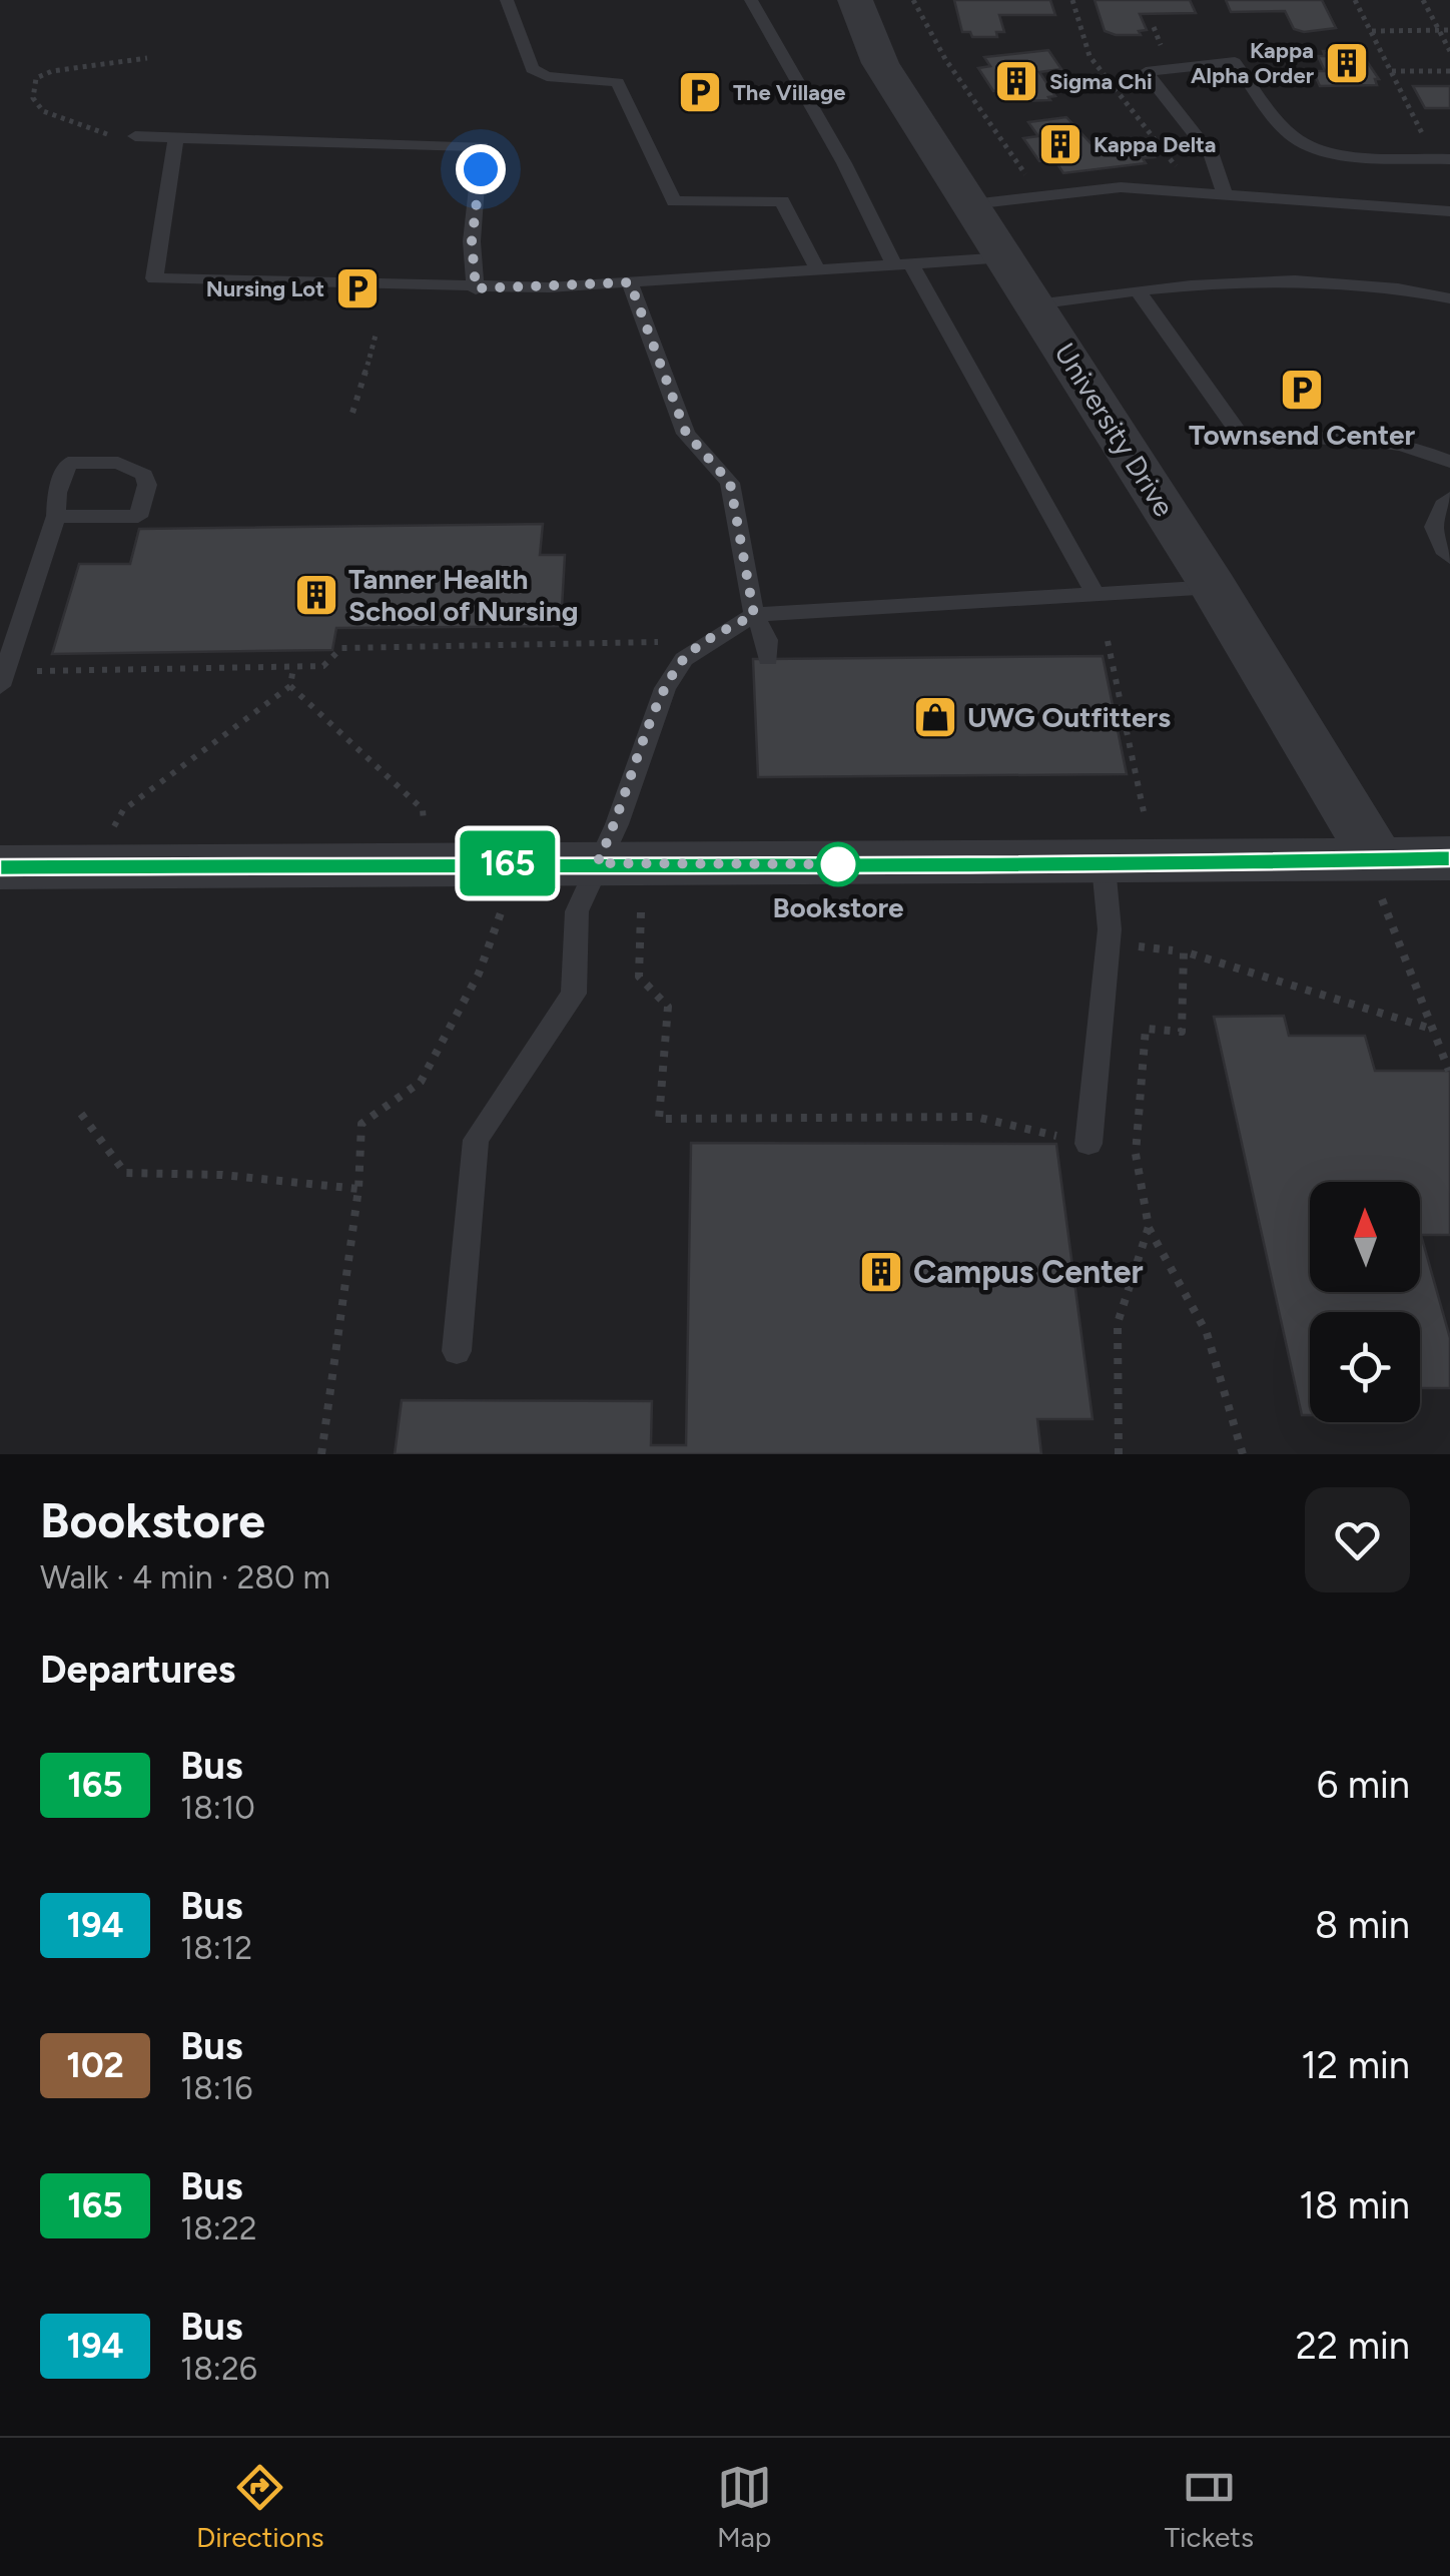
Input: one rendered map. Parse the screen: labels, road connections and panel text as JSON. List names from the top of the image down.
{
  "streets": {
    "street": ["University Drive"]
  },
  "places": {
    "building": [
      "Kappa Alpha Order",
      "Sigma Chi",
      "Kappa Delta",
      "Tanner Health School of Nursing",
      "Campus Center"
    ],
    "parking": ["The Village", "Nursing Lot", "Townsend Center"],
    "shop": ["UWG Outfitters"],
    "other": ["Bookstore"]
  },
  "lines": ["bus line 165"],
  "north": "top",
  "page": {
    "on_map": "165",
    "heading": [
      ["Bookstore", "Walk · 4 min · 280 m"],
      "Departures"
    ],
    "list": [
      {
        "mark": "165",
        "name": "Bus",
        "note": "18:10",
        "value": "6 min"
      },
      {
        "mark": "194",
        "name": "Bus",
        "note": "18:12",
        "value": "8 min"
      },
      {
        "mark": "102",
        "name": "Bus",
        "note": "18:16",
        "value": "12 min"
      },
      {
        "mark": "165",
        "name": "Bus",
        "note": "18:22",
        "value": "18 min"
      },
      {
        "mark": "194",
        "name": "Bus",
        "note": "18:26",
        "value": "22 min"
      }
    ],
    "tabs": ["Directions", "Map", "Tickets"]
  }
}
